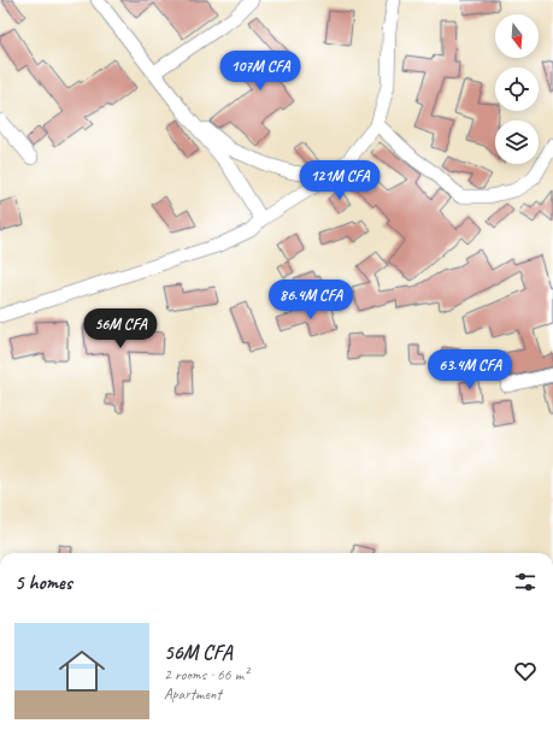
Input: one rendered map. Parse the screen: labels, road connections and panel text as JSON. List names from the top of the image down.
{
  "north": "bottom",
  "page": {
    "price": [
      "107M CFA",
      "121M CFA",
      "86.4M CFA",
      "56M CFA",
      "63.4M CFA"
    ],
    "heading": "5 homes",
    "list": [
      {
        "name": "56M CFA",
        "note": "2 rooms · 66 m² · Apartment"
      }
    ]
  }
}
